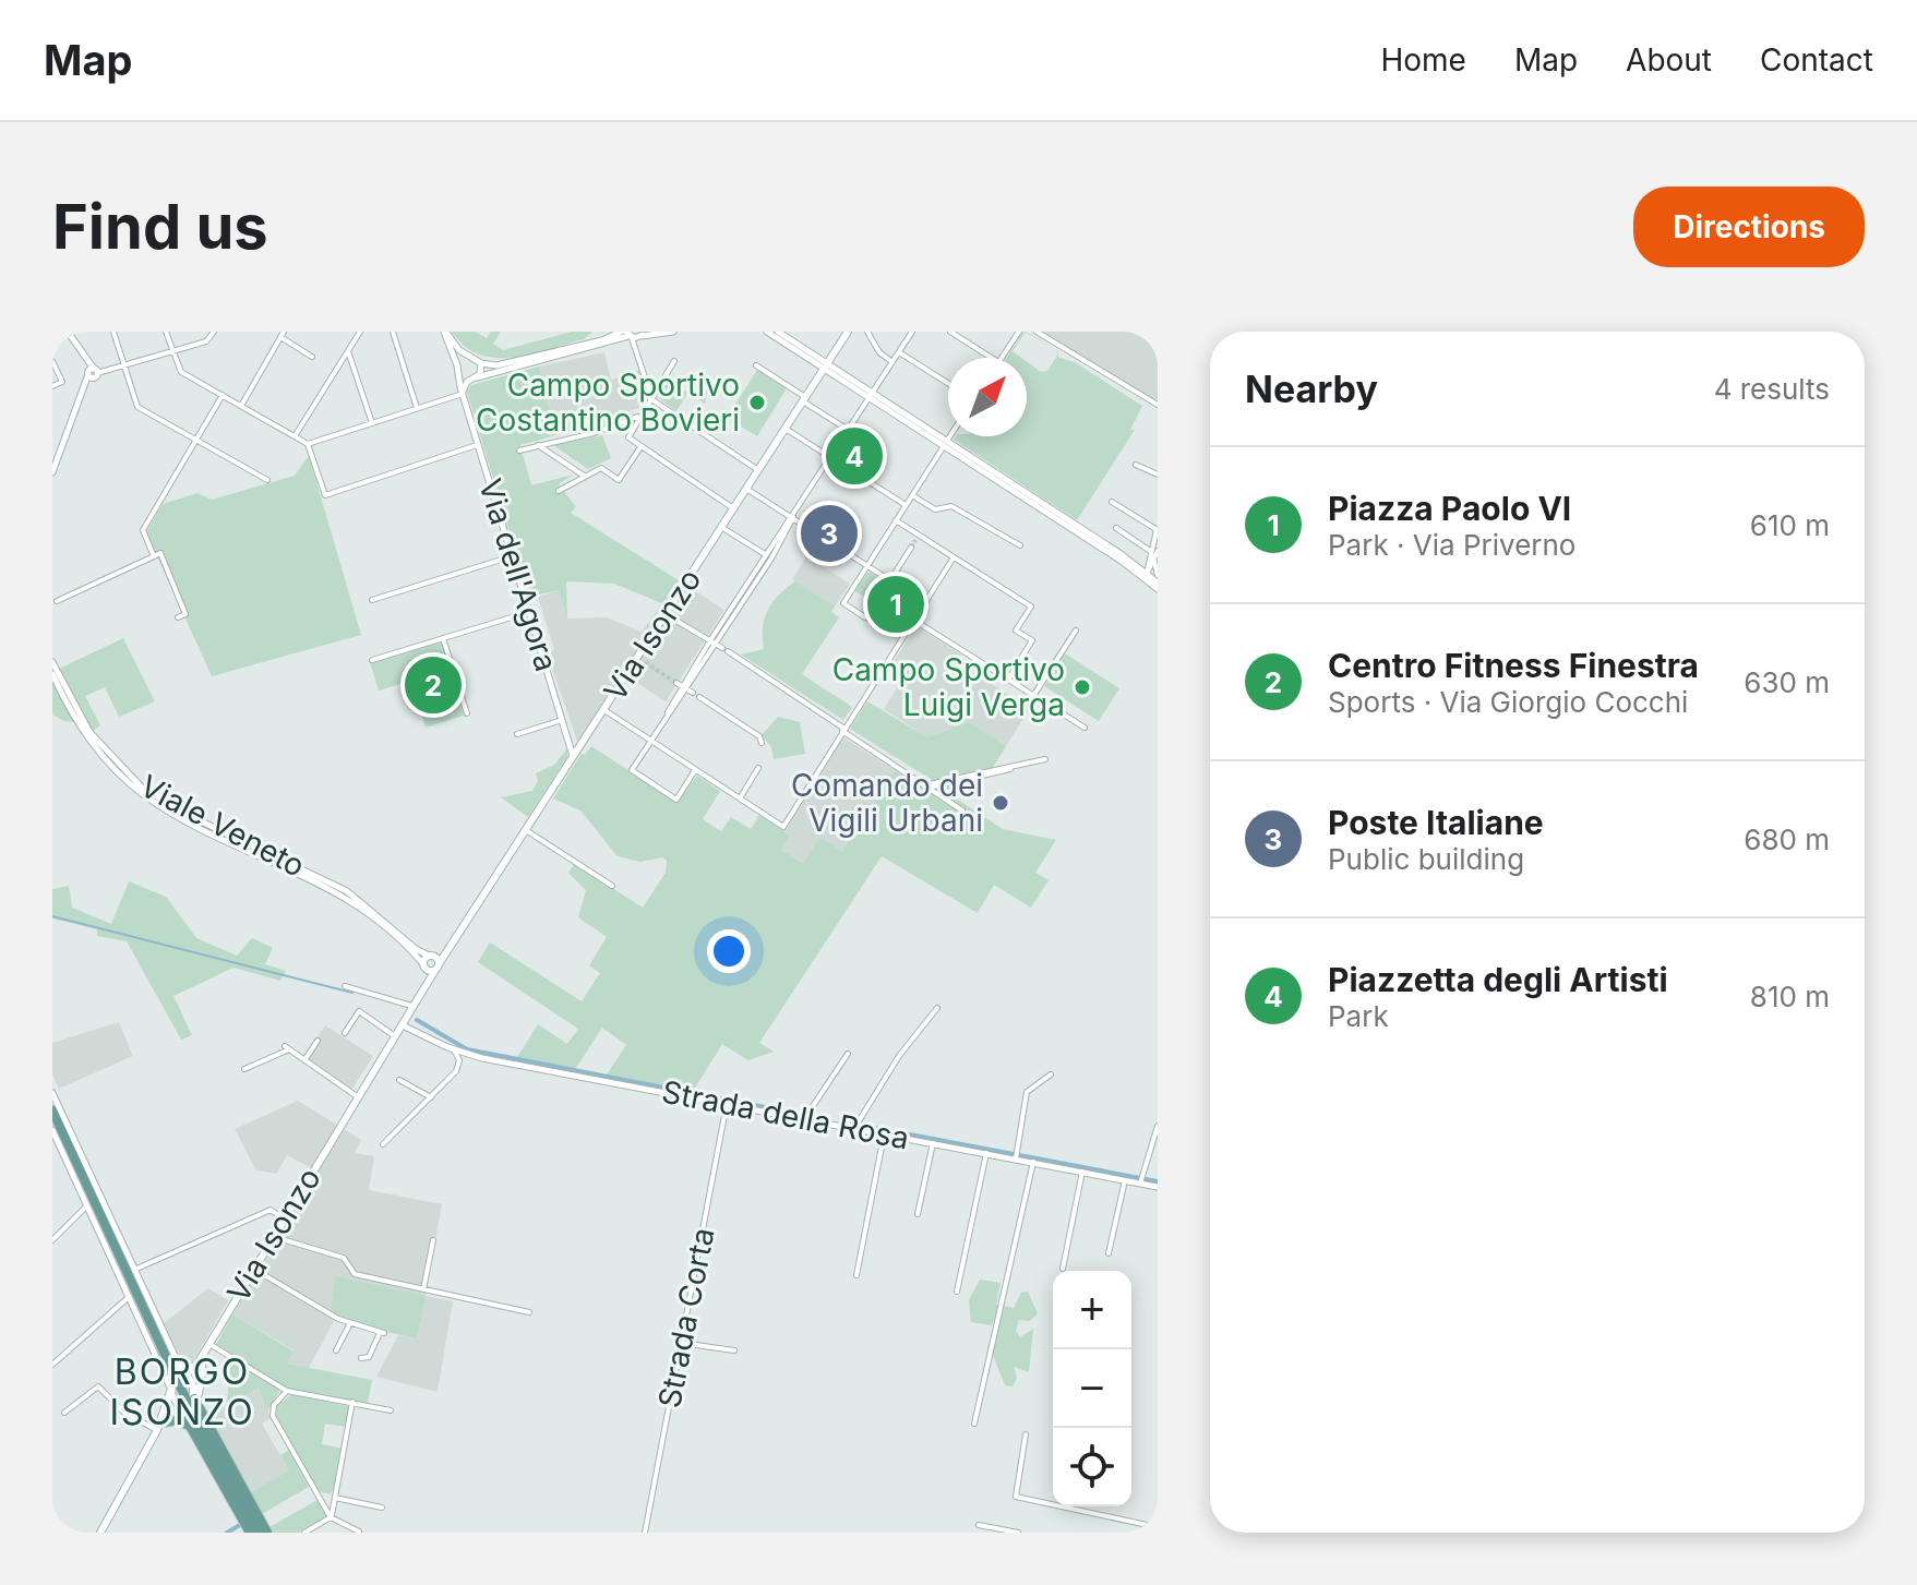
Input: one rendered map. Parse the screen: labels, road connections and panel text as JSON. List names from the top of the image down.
{
  "streets": {
    "main road": ["Via Isonzo"],
    "street": [
      "Via dell'Agora",
      "Viale Veneto",
      "Strada della Rosa",
      "Strada Corta"
    ]
  },
  "crossings": [
    ["Via dell'Agora", "Via Isonzo"],
    ["Via Isonzo", "Viale Veneto"],
    ["Via Isonzo", "Strada della Rosa"],
    ["Strada della Rosa", "Strada Corta"]
  ],
  "districts": ["BORGO ISONZO"],
  "places": ["Campo Sportivo Costantino Bovieri", "Campo Sportivo Luigi Verga", "Comando dei Vigili Urbani"],
  "north": "top right",
  "page": {
    "header": "Map",
    "nav": [
      "Home",
      "Map",
      "About",
      "Contact"
    ],
    "buttons": "Directions",
    "title": "Find us",
    "heading": ["Nearby", "4 results"],
    "pins": [
      "4",
      "3",
      "1",
      "2"
    ],
    "list": [
      {
        "mark": "1",
        "name": "Piazza Paolo VI",
        "note": "Park · Via Priverno",
        "value": "610 m"
      },
      {
        "mark": "2",
        "name": "Centro Fitness Finestra",
        "note": "Sports · Via Giorgio Cocchi",
        "value": "630 m"
      },
      {
        "mark": "3",
        "name": "Poste Italiane",
        "note": "Public building",
        "value": "680 m"
      },
      {
        "mark": "4",
        "name": "Piazzetta degli Artisti",
        "note": "Park",
        "value": "810 m"
      }
    ],
    "map_buttons": ["+", "−"]
  }
}
